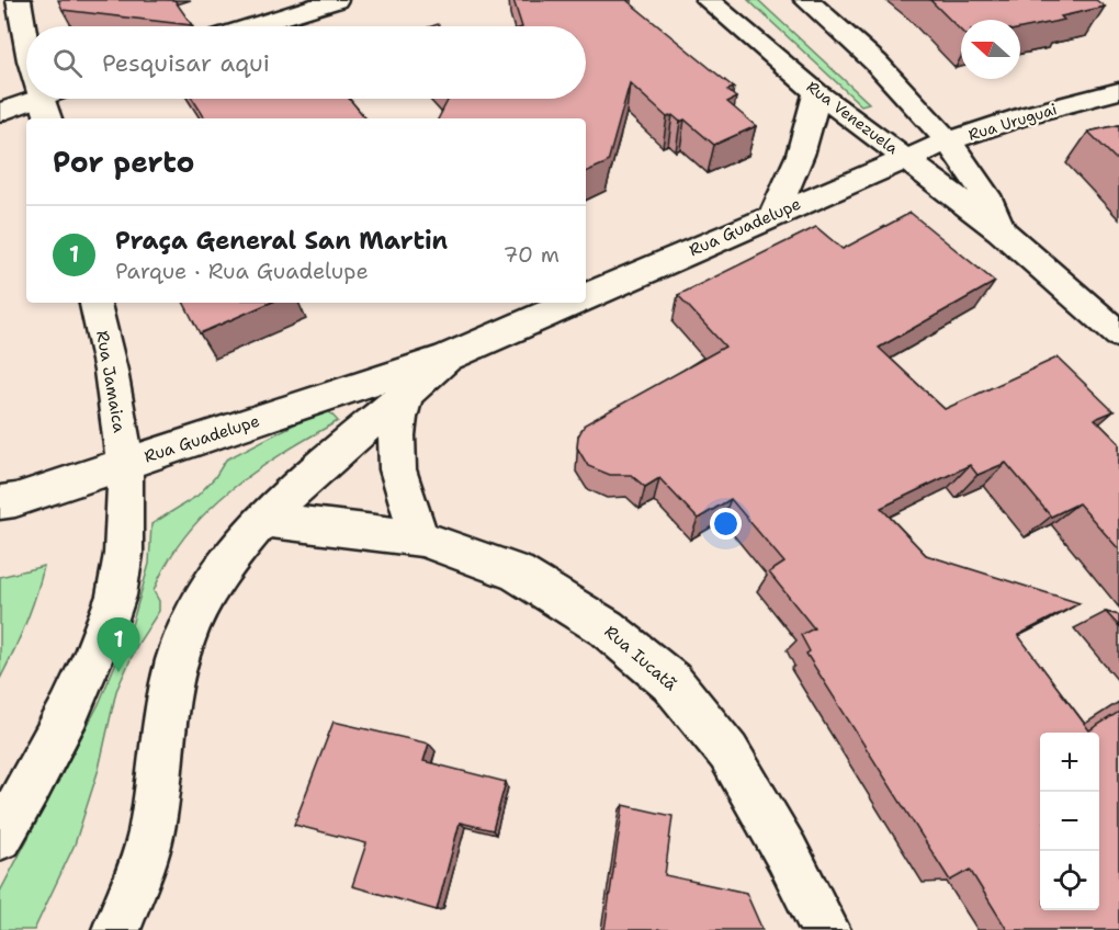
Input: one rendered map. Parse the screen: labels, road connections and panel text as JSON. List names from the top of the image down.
{
  "streets": {
    "street": [
      "Rua Venezuela",
      "Rua Uruguai",
      "Rua Guadelupe",
      "Rua Jamaica",
      "Rua Iucatã"
    ]
  },
  "crossings": [
    ["Rua Venezuela", "Rua Uruguai"],
    ["Rua Venezuela", "Rua Guadelupe"],
    ["Rua Uruguai", "Rua Guadelupe"],
    ["Rua Guadelupe", "Rua Jamaica"]
  ],
  "north": "left",
  "page": {
    "search": "Pesquisar aqui",
    "heading": "Por perto",
    "list": [
      {
        "mark": "1",
        "name": "Praça General San Martin",
        "note": "Parque · Rua Guadelupe",
        "value": "70 m"
      }
    ],
    "pins": "1",
    "map_buttons": ["+", "−"]
  }
}
